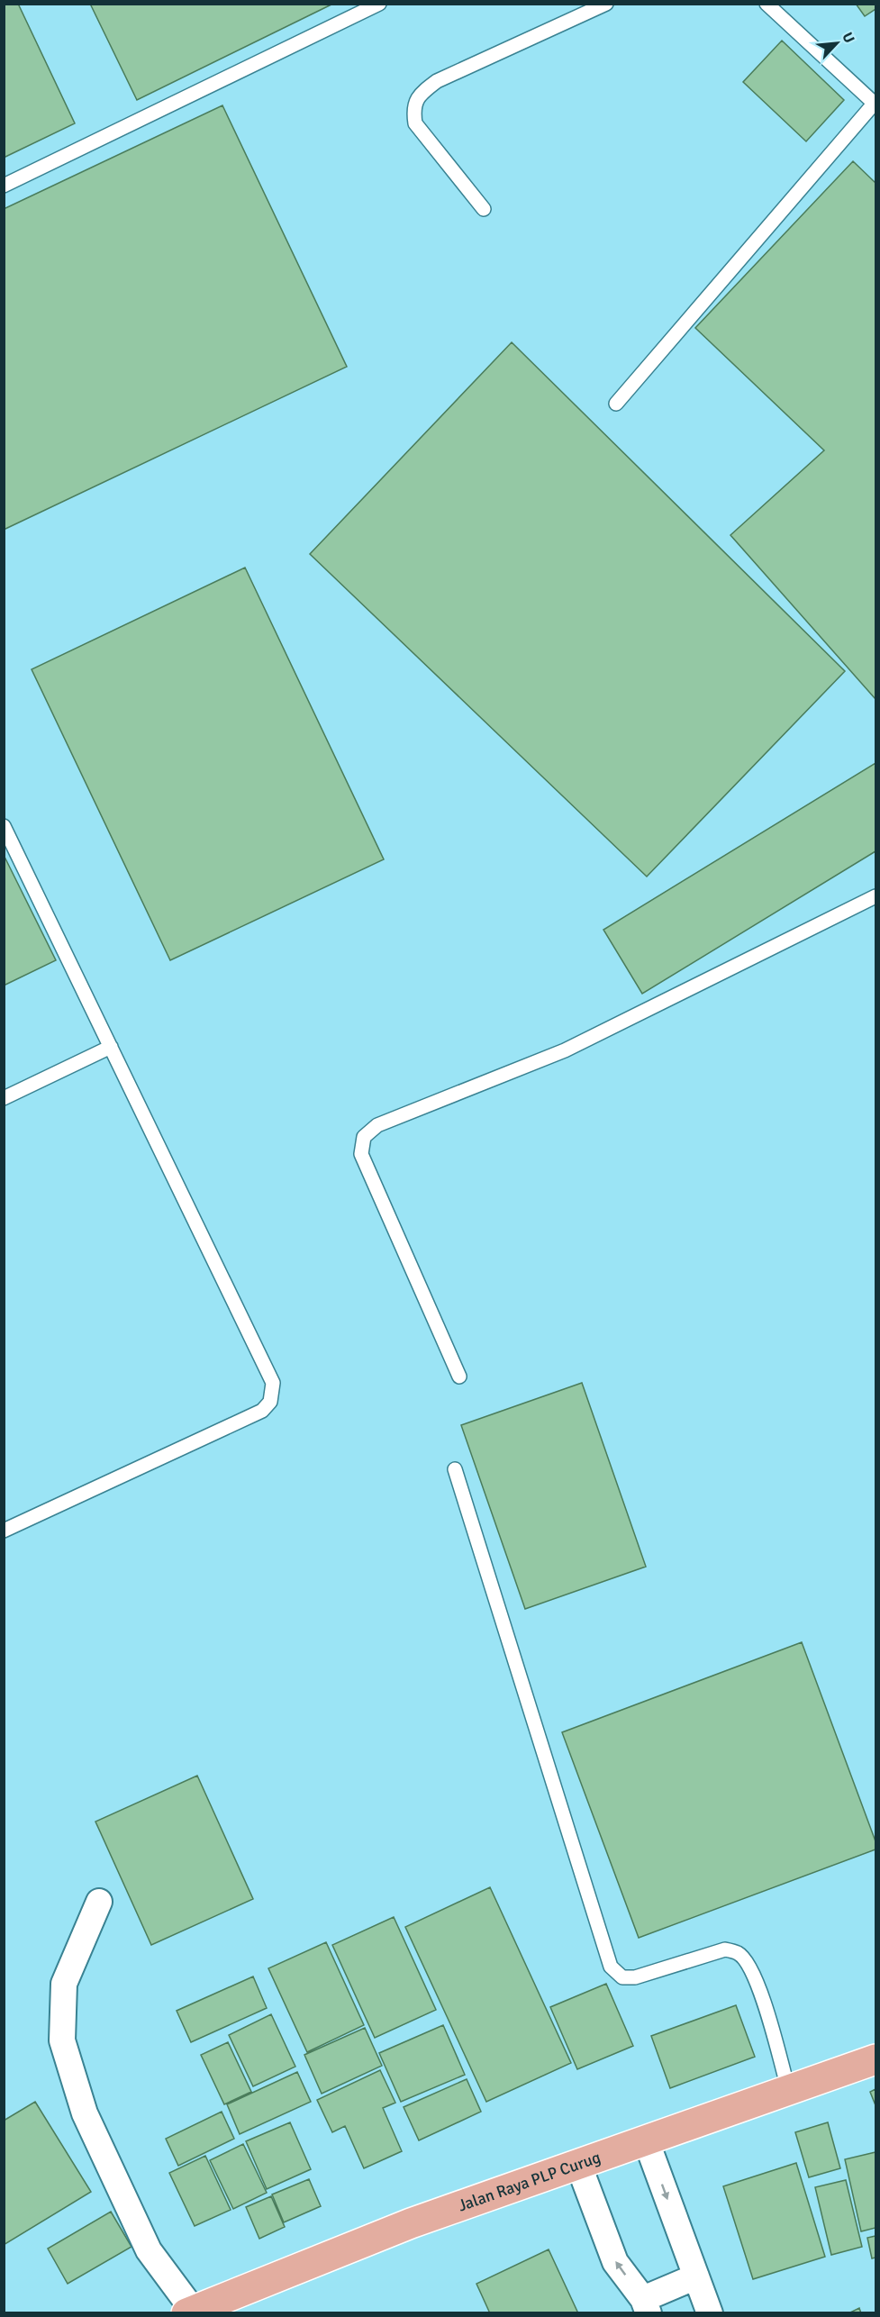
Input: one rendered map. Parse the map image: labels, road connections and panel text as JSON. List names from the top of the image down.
{
  "streets": {
    "main road": ["Jalan Raya PLP Curug"]
  },
  "north": "top right"
}
